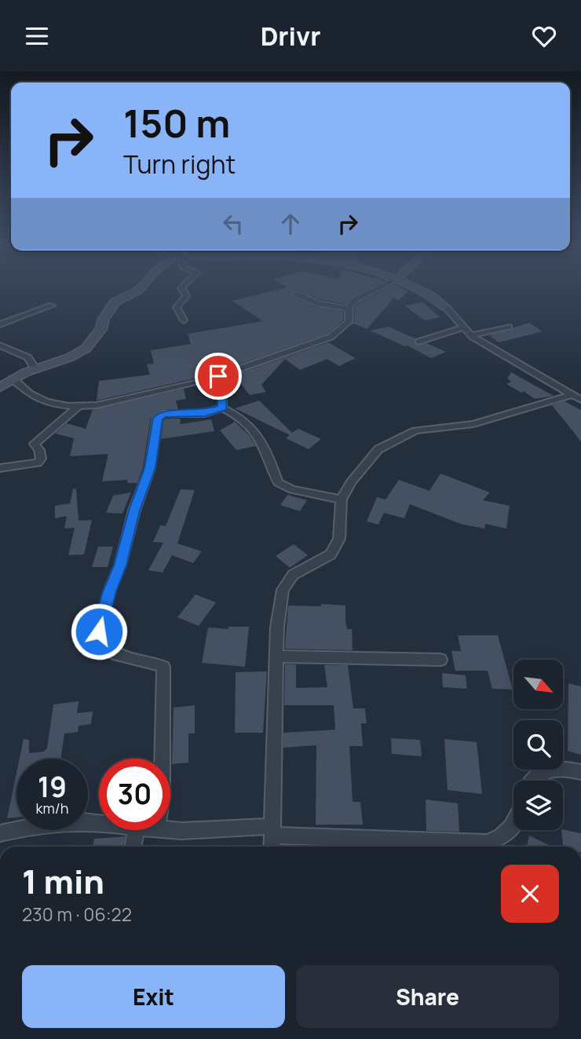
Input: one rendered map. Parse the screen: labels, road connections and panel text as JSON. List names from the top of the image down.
{
  "north": "bottom right",
  "page": {
    "header": "Drivr",
    "turn": ["150 m", "Turn right"],
    "speed": "19 km/h",
    "limit": "30",
    "heading": ["1 min", "230 m · 06:22"],
    "buttons": ["Exit", "Share"]
  }
}
